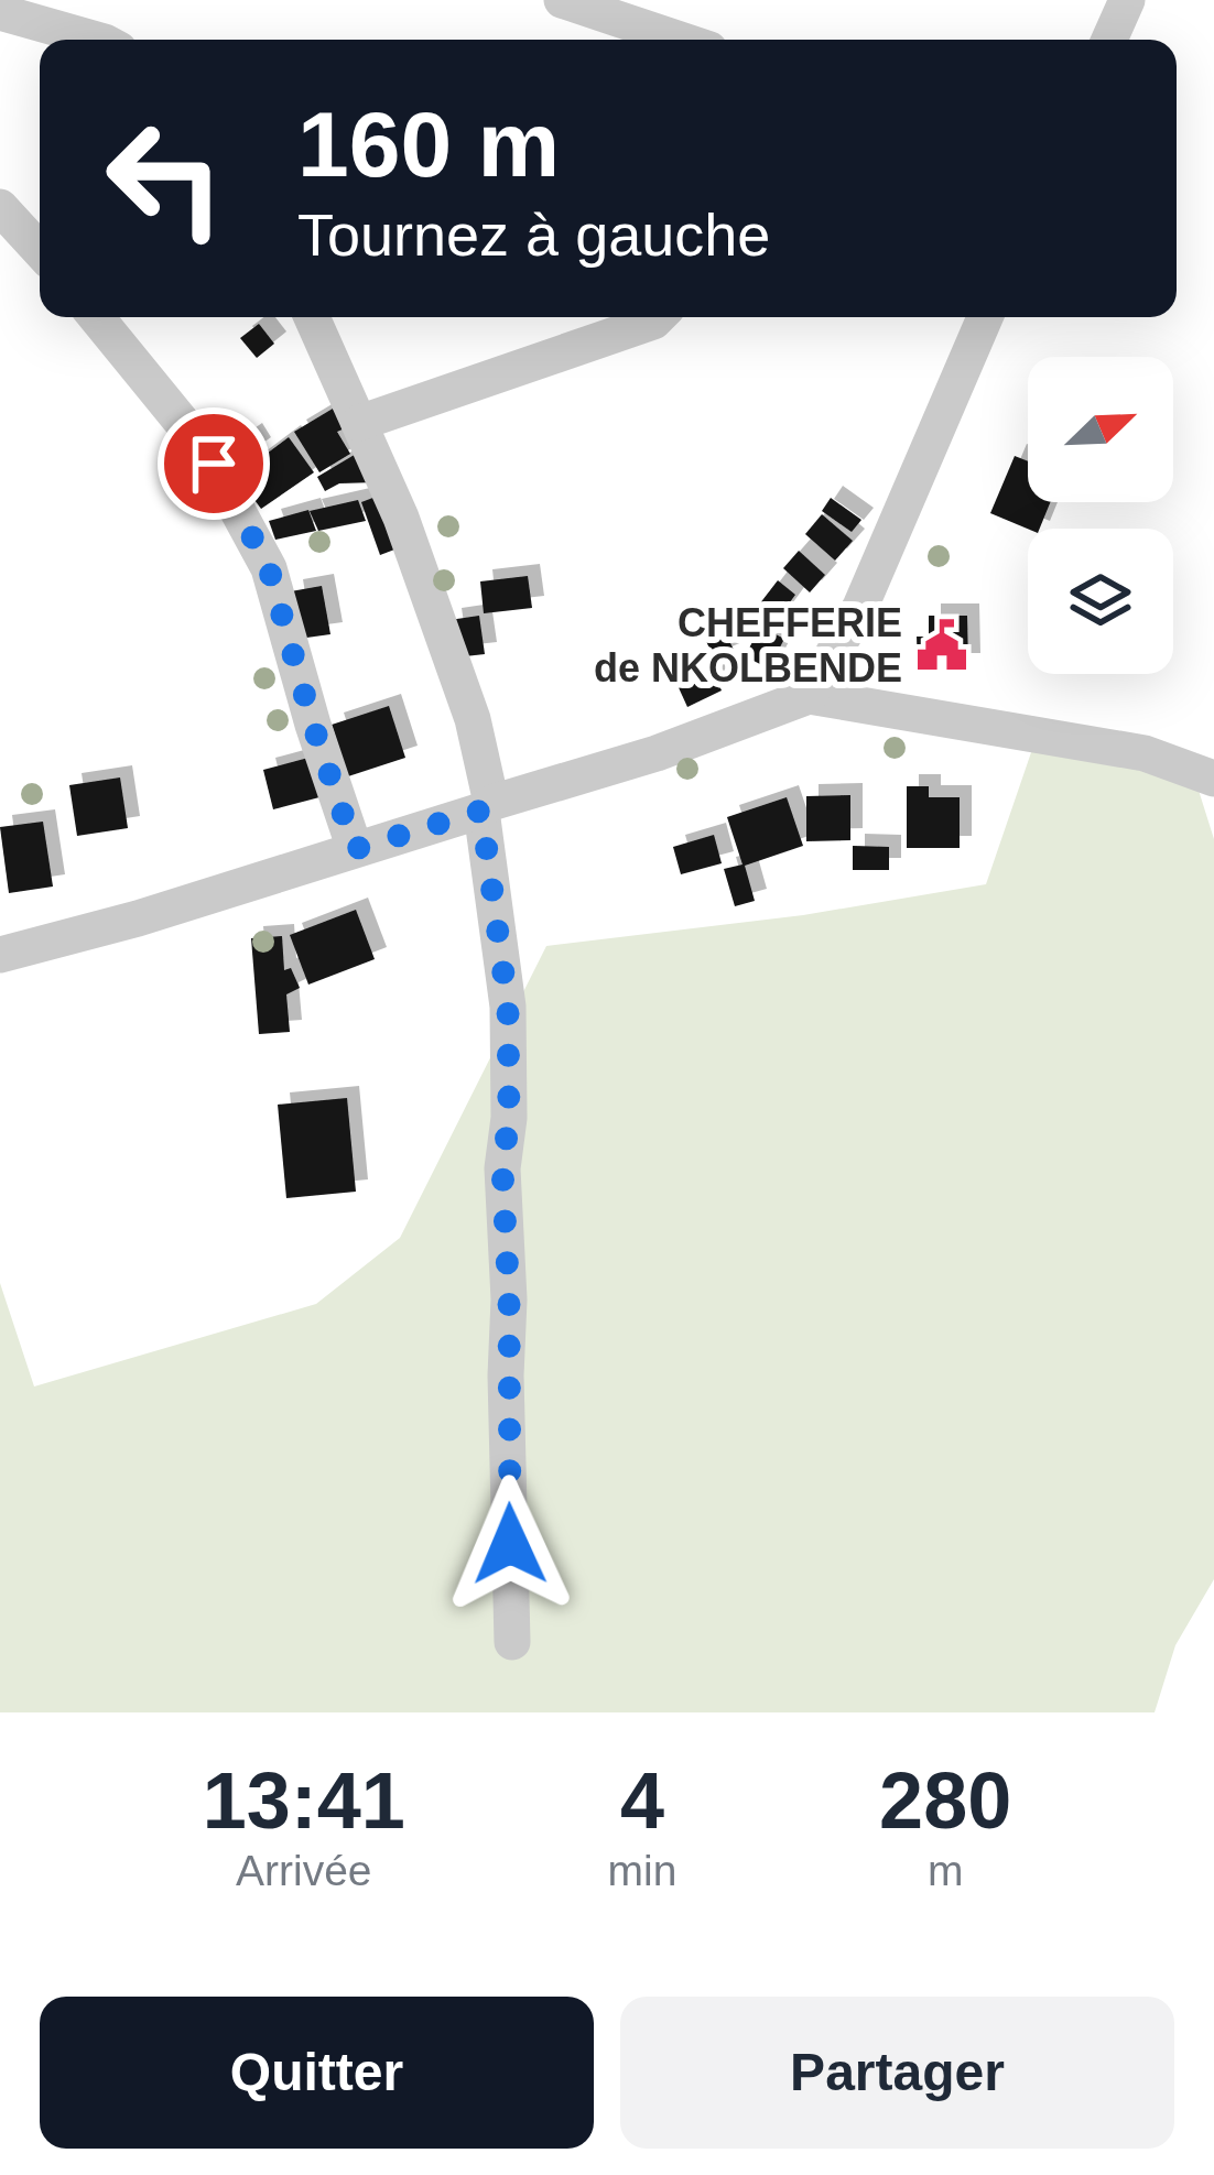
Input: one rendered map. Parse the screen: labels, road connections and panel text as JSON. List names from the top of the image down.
{
  "places": {
    "public building": ["CHEFFERIE de NKOLBENDE"]
  },
  "north": "top right",
  "page": {
    "turn": ["160 m", "Tournez à gauche"],
    "eta": [
      "13:41",
      "Arrivée",
      "4",
      "min",
      "280",
      "m"
    ],
    "buttons": ["Quitter", "Partager"]
  }
}
